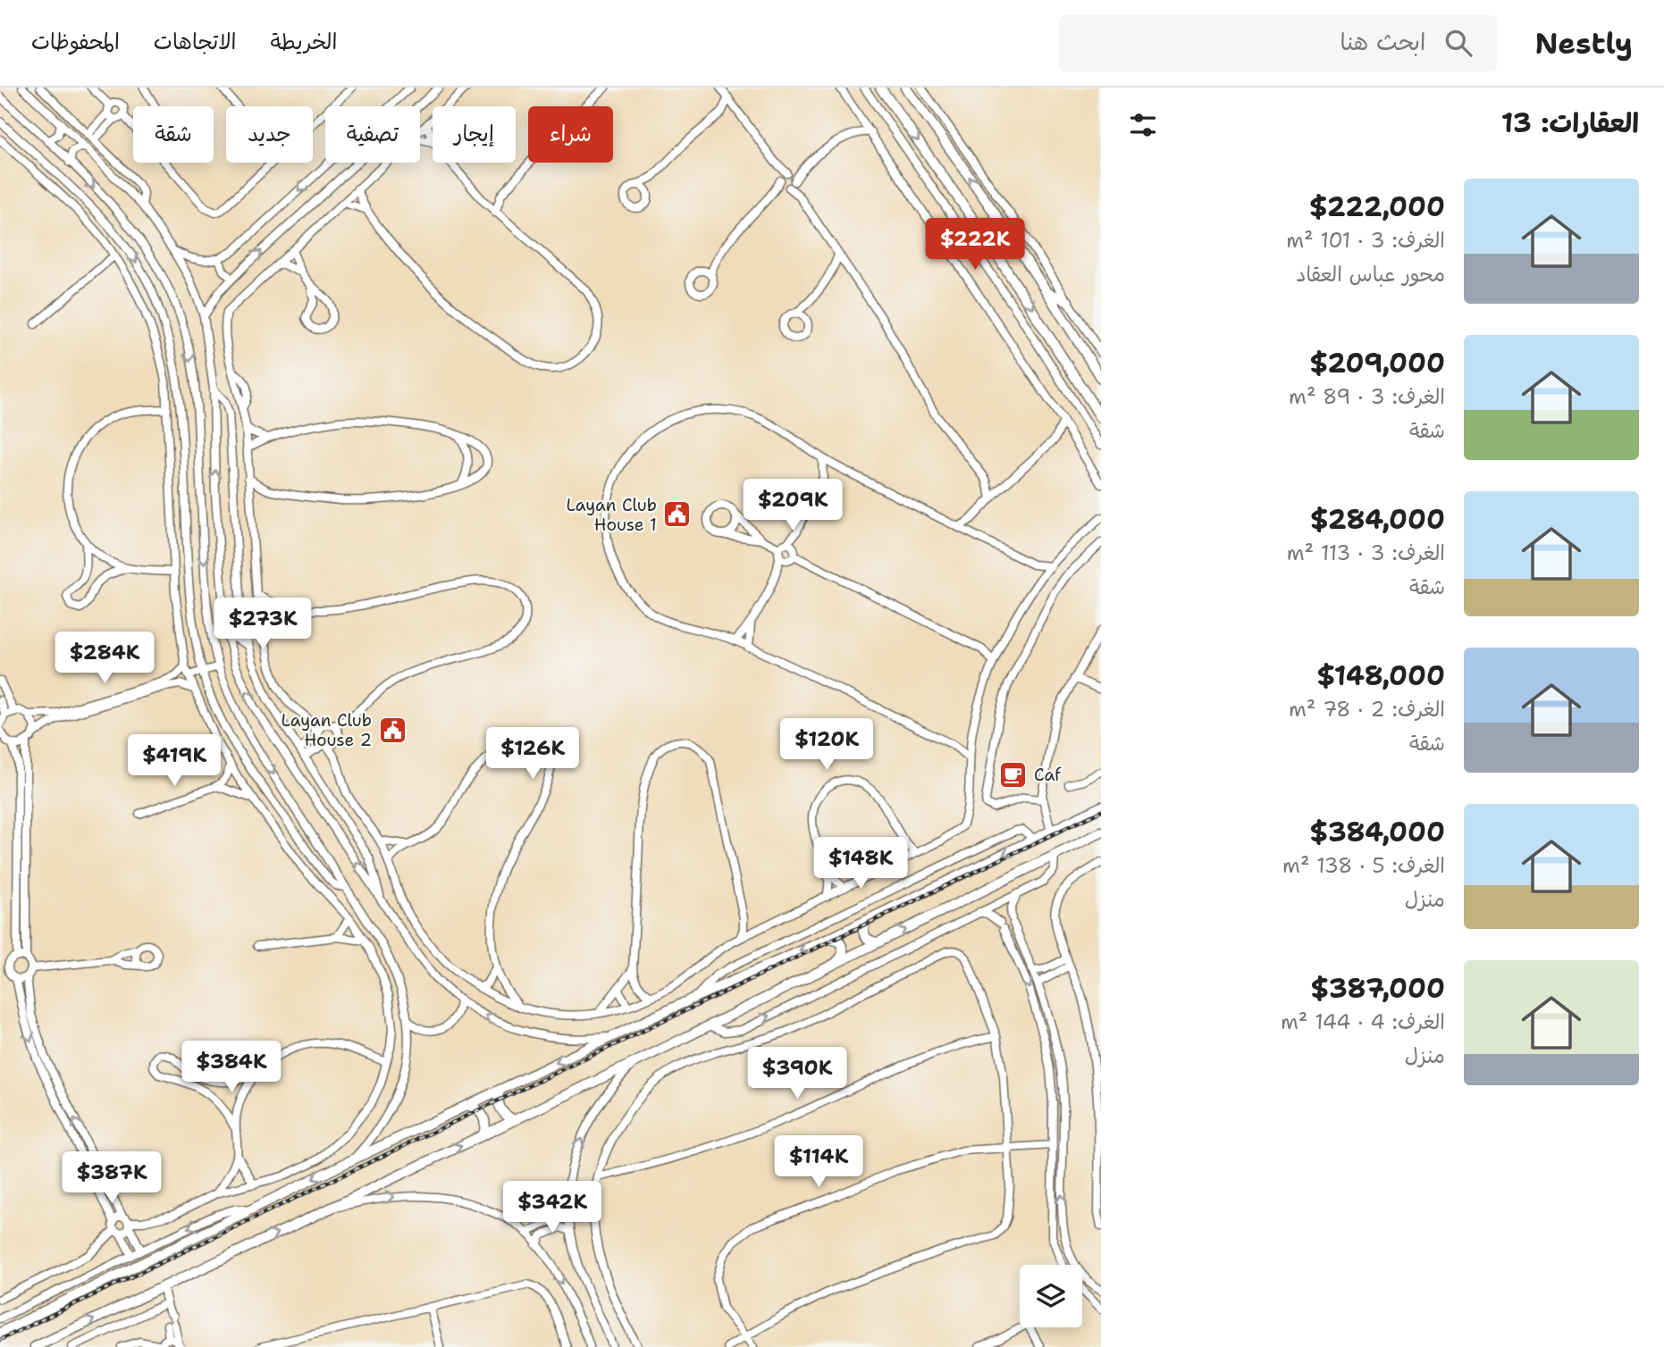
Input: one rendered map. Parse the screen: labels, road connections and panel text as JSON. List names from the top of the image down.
{
  "places": {
    "public building": ["Layan Club House 1", "Layan Club House 2"],
    "cafe": ["Caf"]
  },
  "page": {
    "header": "Nestly",
    "search": "ابحث هنا",
    "nav": ["الخريطة", "الاتجاهات", "المحفوظات"],
    "heading": "العقارات: 13",
    "chip": [
      "شراء",
      "إيجار",
      "تصفية",
      "جديد",
      "شقة"
    ],
    "list": [
      {
        "name": "$222,000",
        "note": "الغرف: 3 · 101 m² · محور عباس العقاد"
      },
      {
        "name": "$209,000",
        "note": "الغرف: 3 · 89 m² · شقة"
      },
      {
        "name": "$284,000",
        "note": "الغرف: 3 · 113 m² · شقة"
      },
      {
        "name": "$148,000",
        "note": "الغرف: 2 · 78 m² · شقة"
      },
      {
        "name": "$384,000",
        "note": "الغرف: 5 · 138 m² · منزل"
      },
      {
        "name": "$387,000",
        "note": "الغرف: 4 · 144 m² · منزل"
      }
    ],
    "price": [
      "$222K",
      "$209K",
      "$273K",
      "$284K",
      "$120K",
      "$126K",
      "$419K",
      "$148K",
      "$384K",
      "$390K",
      "$114K",
      "$387K",
      "$342K"
    ]
  }
}
